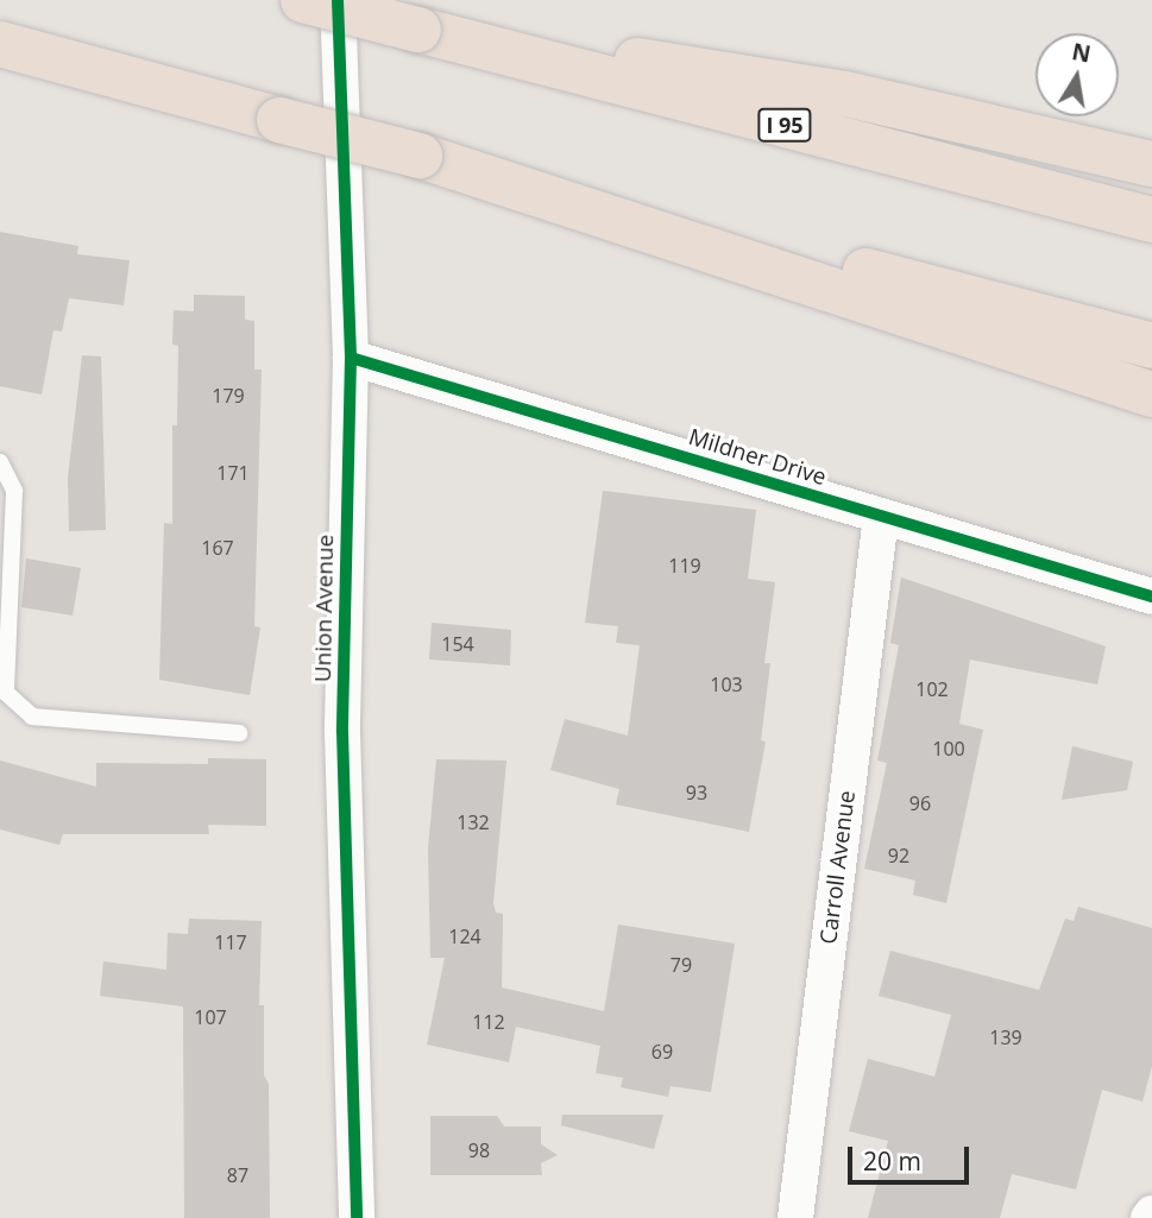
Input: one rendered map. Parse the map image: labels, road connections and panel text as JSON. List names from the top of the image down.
{
  "streets": {
    "highway": ["I 95"],
    "street": ["Mildner Drive", "Union Avenue", "Carroll Avenue"]
  },
  "crossings": [
    ["Mildner Drive", "Union Avenue"],
    ["Mildner Drive", "Carroll Avenue"]
  ],
  "house_numbers": [
    "179",
    "171",
    "167",
    "119",
    "154",
    "103",
    "102",
    "100",
    "93",
    "96",
    "132",
    "92",
    "124",
    "117",
    "79",
    "107",
    "112",
    "139",
    "69",
    "98",
    "87"
  ],
  "scale_bar": "20 m",
  "north": "top"
}
